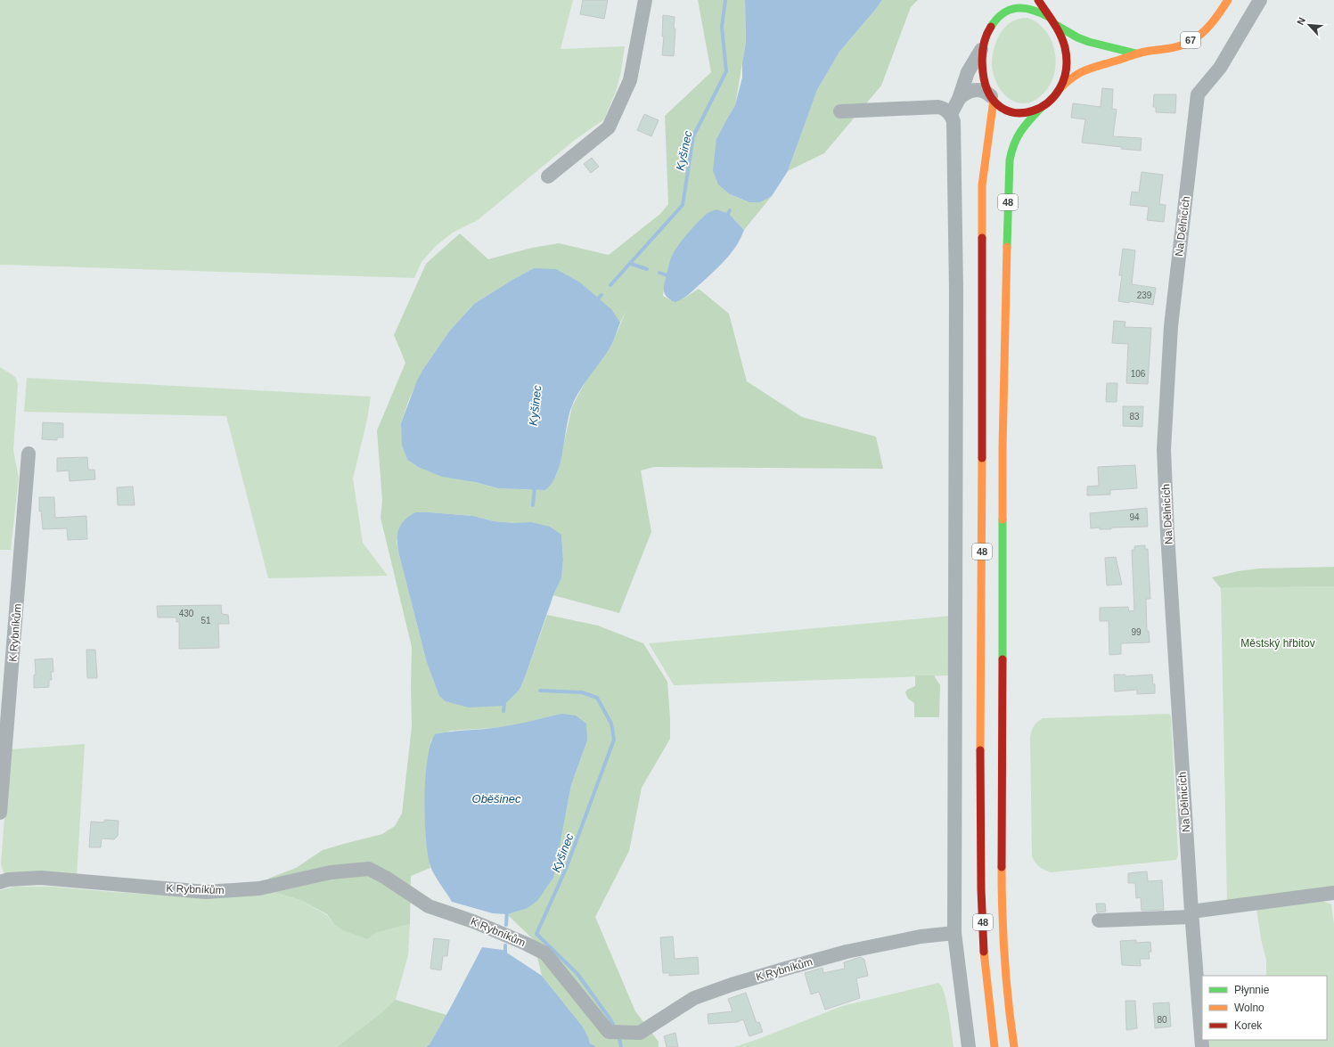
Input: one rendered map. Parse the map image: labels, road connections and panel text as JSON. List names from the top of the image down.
{
  "streets": {
    "main road": ["67", "48"],
    "street": ["Na Dělnicích", "K Rybníkům"]
  },
  "crossings": [
    ["67", "48"]
  ],
  "water": ["Kyšinec", "Oběšinec"],
  "parks": ["Městský hřbitov"],
  "house_numbers": [
    "239",
    "106",
    "83",
    "94",
    "430",
    "51",
    "99",
    "80"
  ],
  "legend": ["Płynnie", "Wolno", "Korek"],
  "north": "top left"
}
